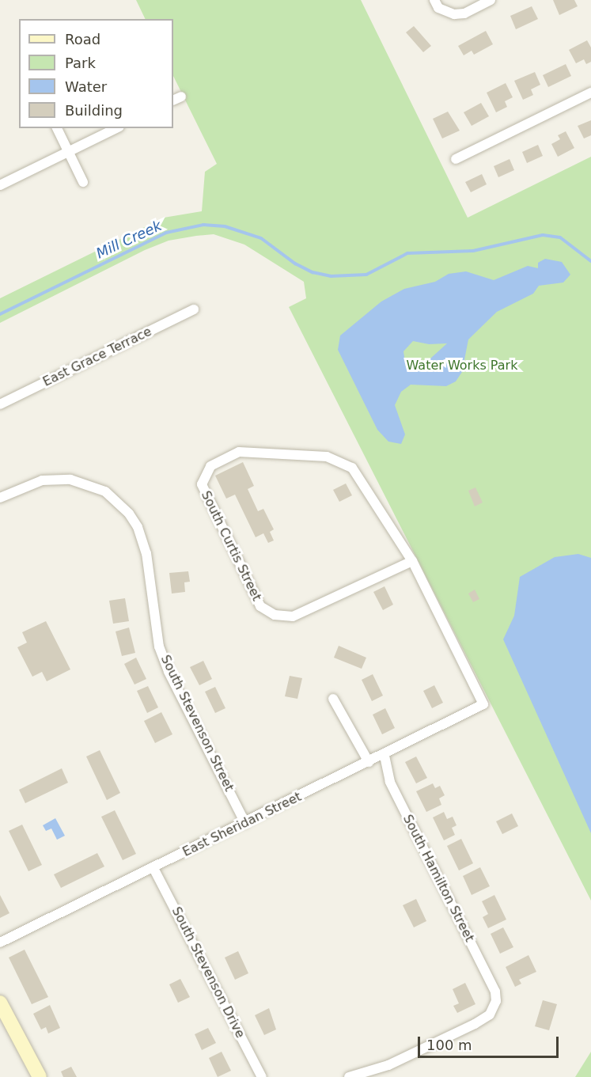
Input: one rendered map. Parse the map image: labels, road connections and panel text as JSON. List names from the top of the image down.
{
  "streets": {
    "street": [
      "East Grace Terrace",
      "South Curtis Street",
      "South Stevenson Street",
      "East Sheridan Street",
      "South Hamilton Street",
      "South Stevenson Drive"
    ]
  },
  "crossings": [
    ["South Curtis Street", "East Sheridan Street"],
    ["South Stevenson Street", "East Sheridan Street"],
    ["East Sheridan Street", "South Hamilton Street"],
    ["East Sheridan Street", "South Stevenson Drive"]
  ],
  "water": ["Mill Creek"],
  "parks": ["Water Works Park"],
  "legend": [
    "Road",
    "Park",
    "Water",
    "Building"
  ],
  "scale_bar": "100 m"
}
